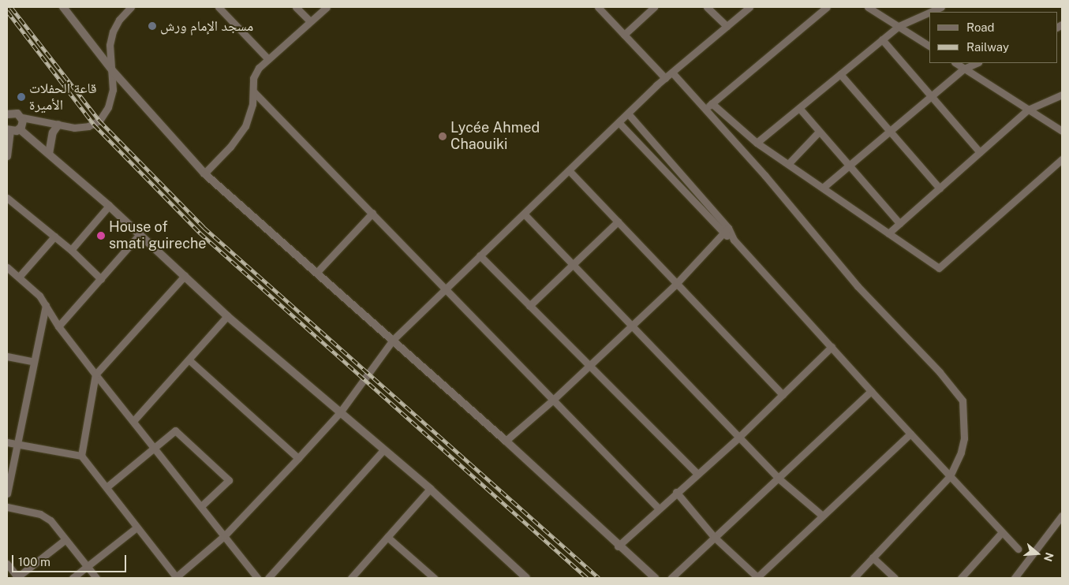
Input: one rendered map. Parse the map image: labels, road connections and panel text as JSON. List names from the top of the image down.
{
  "places": [
    "مسجد الإمام ورش",
    "قاعة الحفلات الأميرة",
    "Lycée Ahmed Chaouiki",
    "House of smati guireche"
  ],
  "legend": ["Road", "Railway"],
  "scale_bar": "100 m",
  "north": "right"
}
